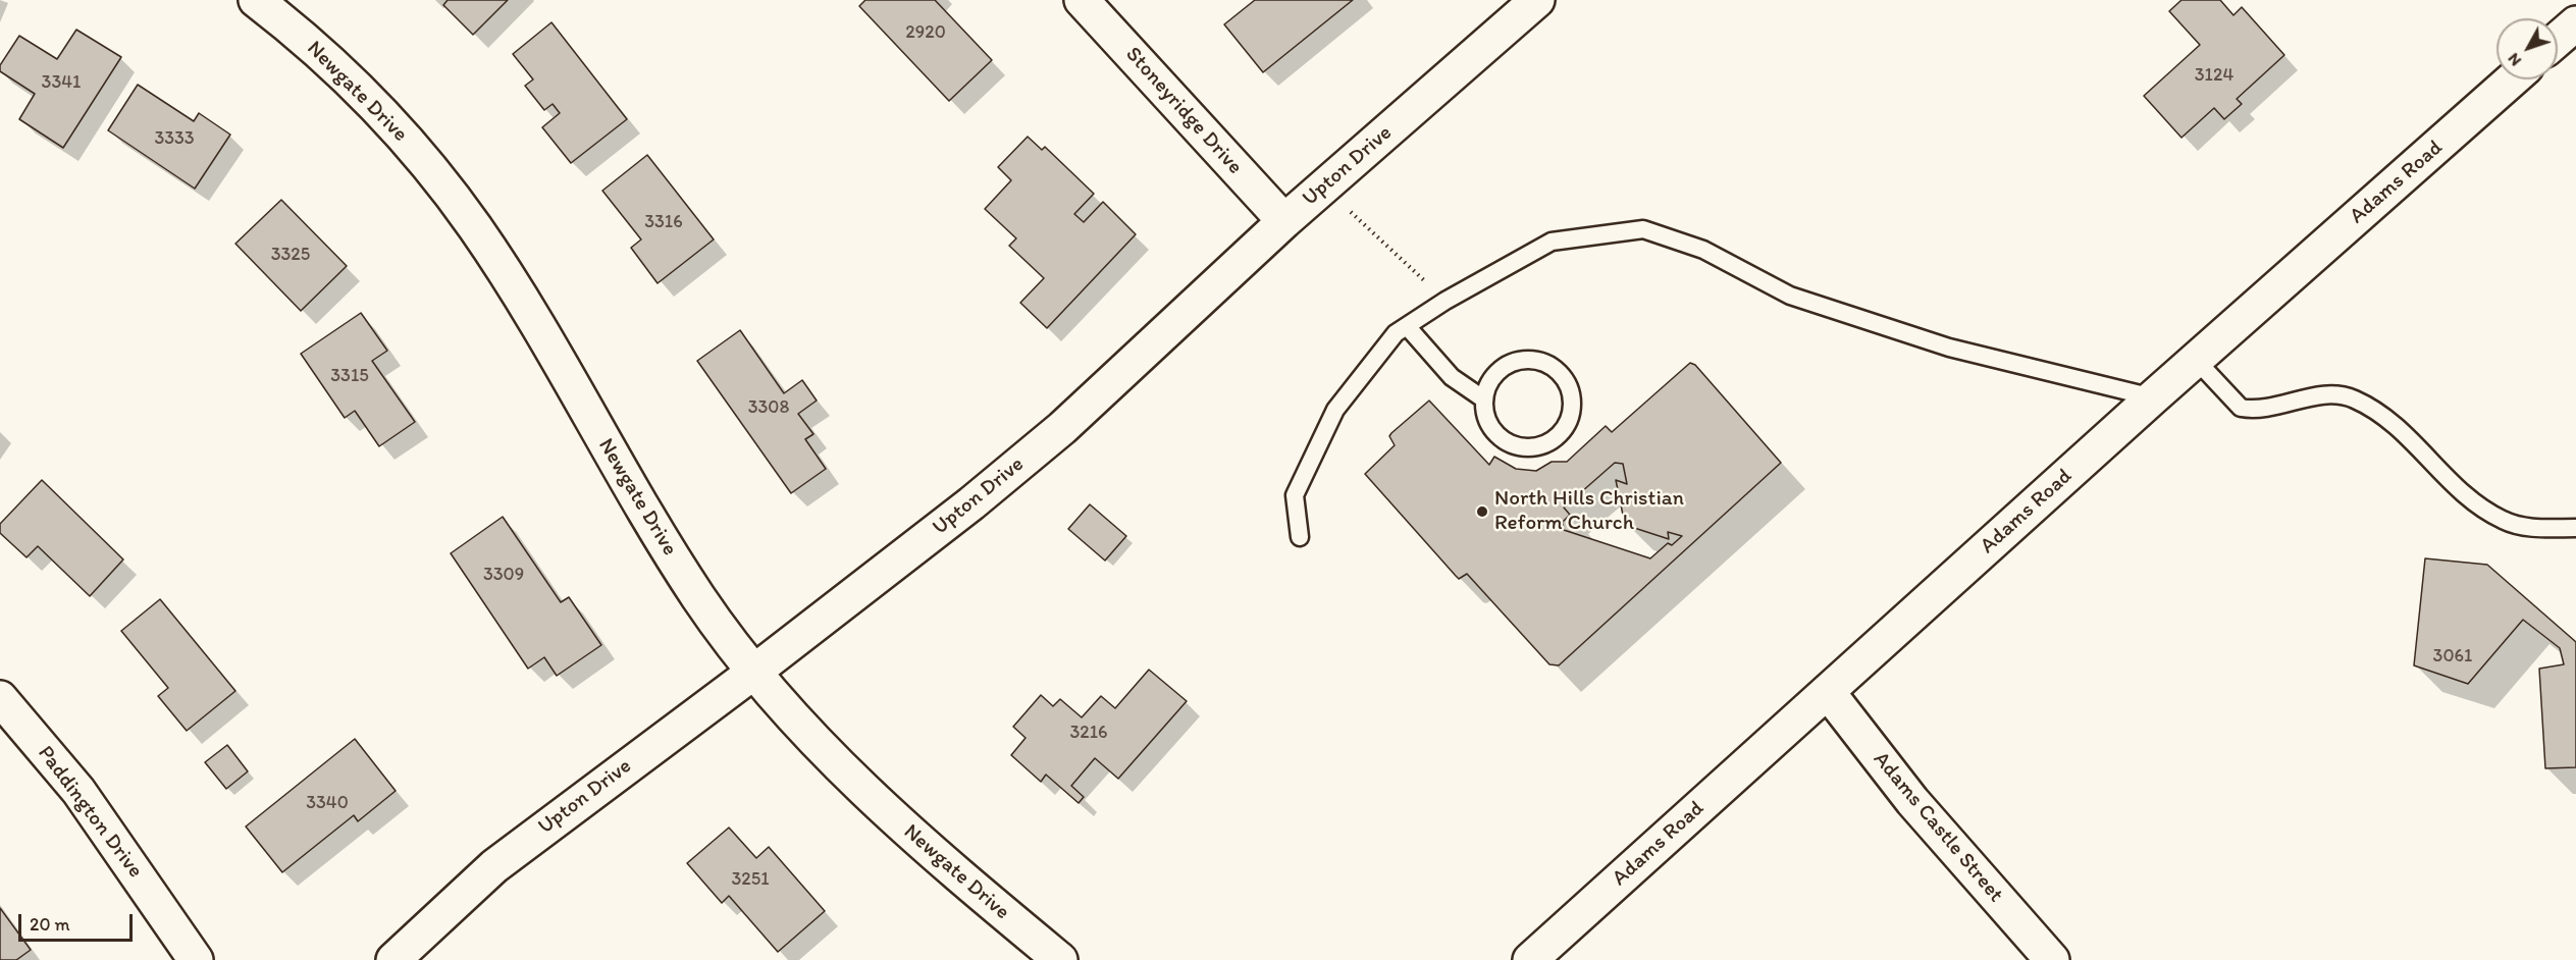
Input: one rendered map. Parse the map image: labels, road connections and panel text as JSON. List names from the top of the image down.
{
  "streets": {
    "street": [
      "Newgate Drive",
      "Stoneyridge Drive",
      "Upton Drive",
      "Adams Road",
      "Paddington Drive",
      "Adams Castle Street"
    ]
  },
  "crossings": [
    ["Newgate Drive", "Upton Drive"],
    ["Stoneyridge Drive", "Upton Drive"],
    ["Adams Road", "Adams Castle Street"]
  ],
  "places": ["North Hills Christian Reform Church"],
  "house_numbers": [
    "2920",
    "3124",
    "3341",
    "3333",
    "3316",
    "3325",
    "3315",
    "3308",
    "3309",
    "3061",
    "3216",
    "3340",
    "3251"
  ],
  "scale_bar": "20 m",
  "north": "bottom left"
}
